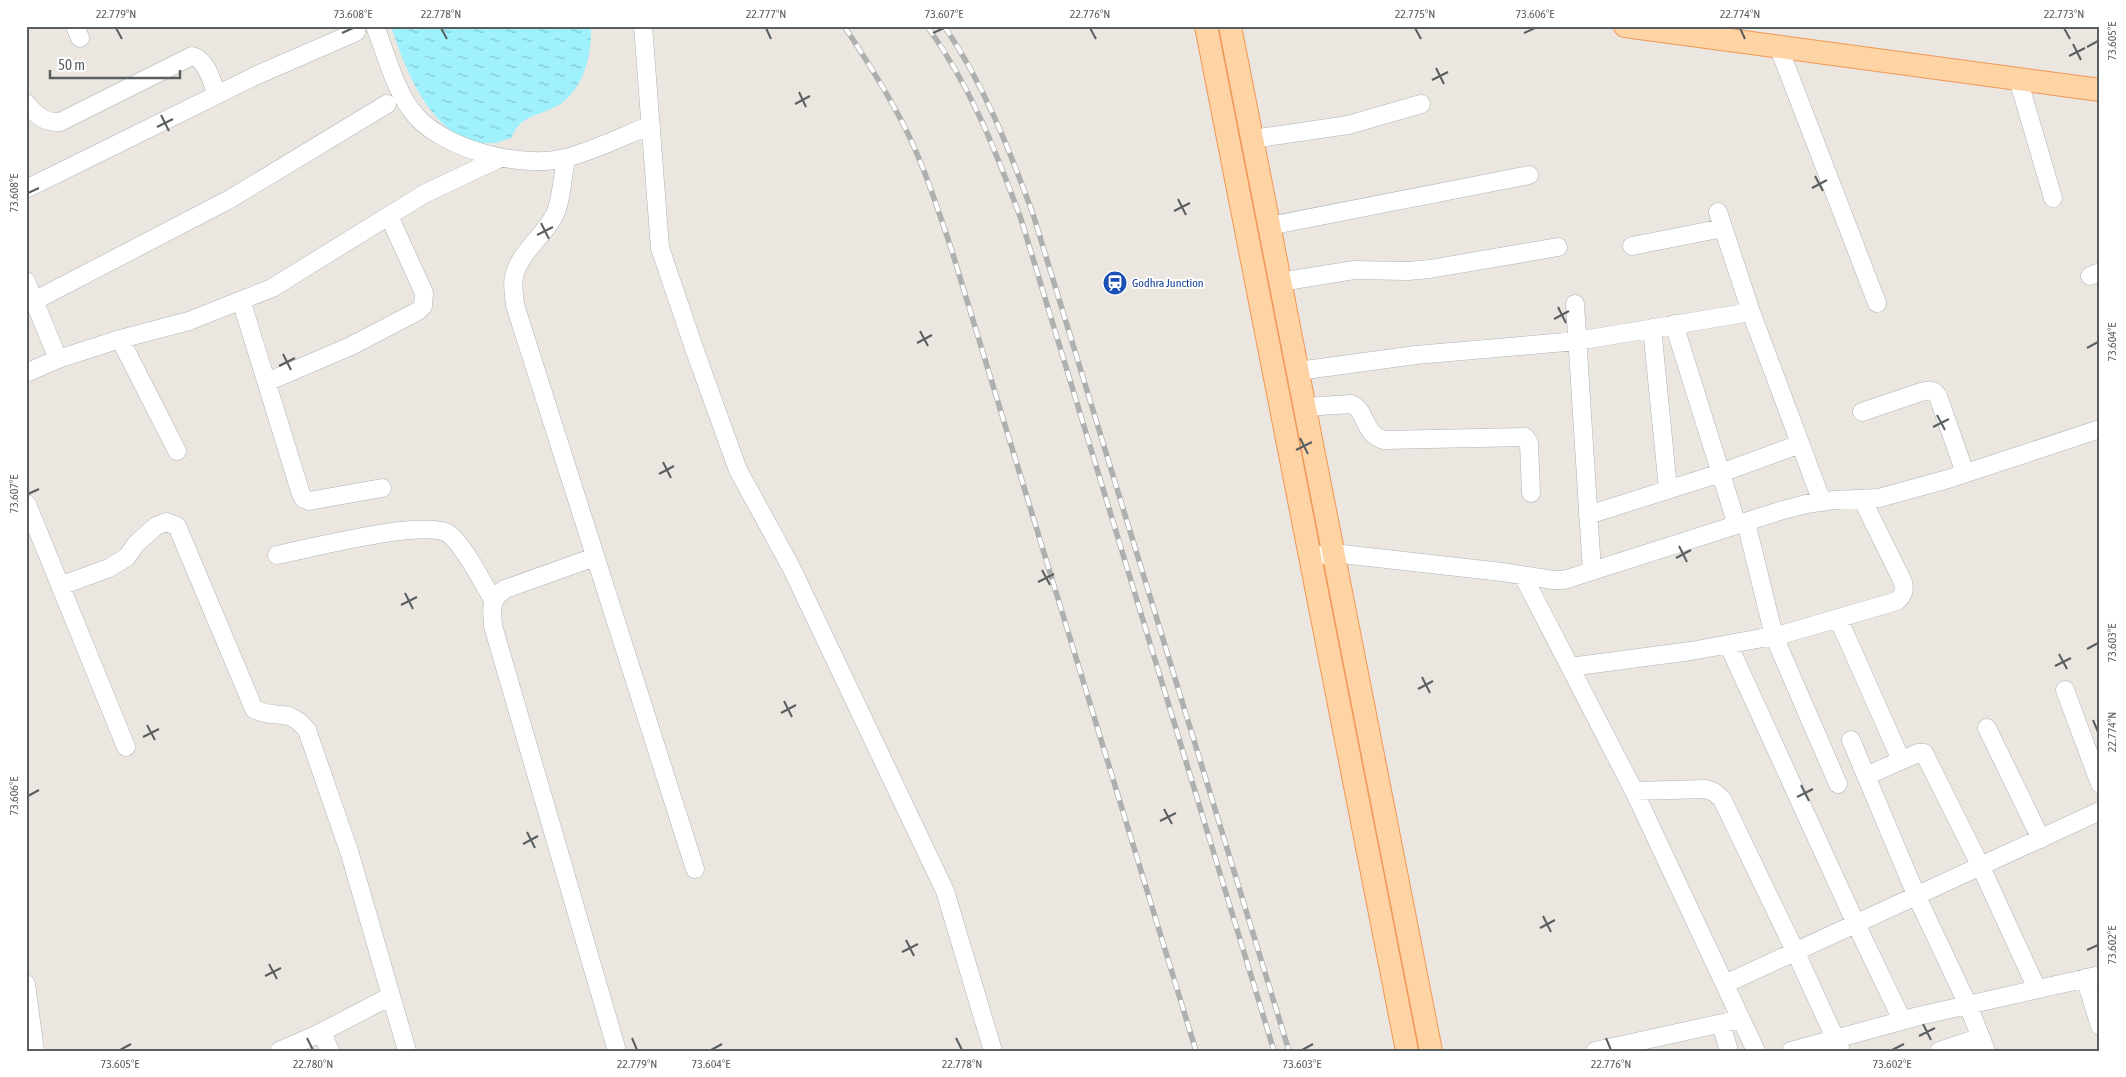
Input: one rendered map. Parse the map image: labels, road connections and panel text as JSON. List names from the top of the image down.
{
  "places": {
    "station": ["Godhra Junction"]
  },
  "scale_bar": "50 m",
  "coordinates": [
    "22.779°N",
    "73.608°E",
    "22.778°N",
    "22.777°N",
    "73.607°E",
    "22.776°N",
    "22.775°N",
    "73.606°E",
    "22.774°N",
    "22.773°N",
    "73.605°E",
    "73.604°E",
    "73.603°E",
    "73.602°E",
    "22.780°N"
  ]
}
